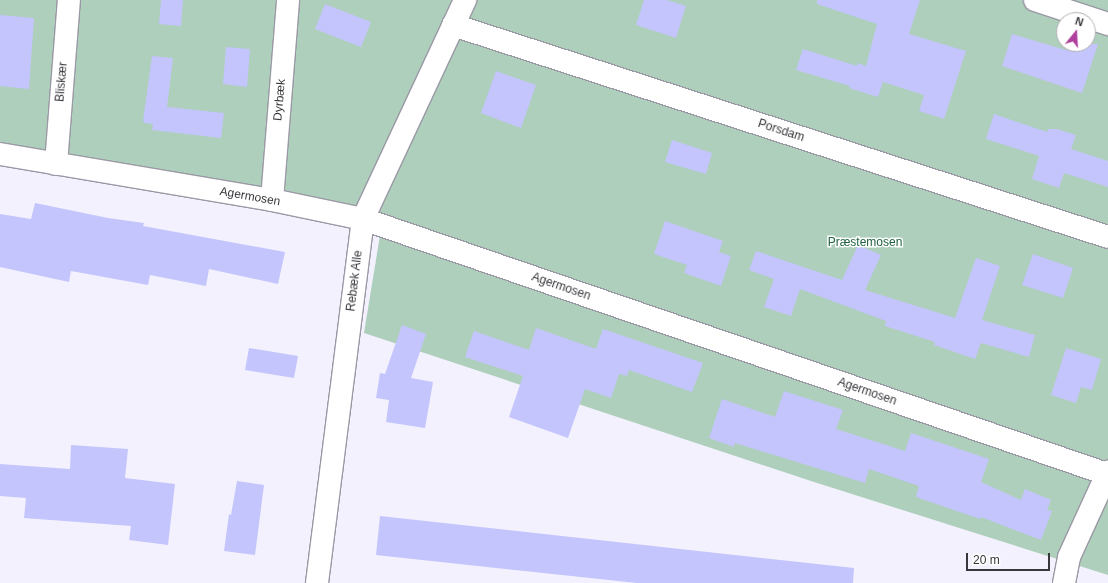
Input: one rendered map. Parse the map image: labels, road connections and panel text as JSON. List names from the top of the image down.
{
  "streets": {
    "street": [
      "Bliskær",
      "Dyrbæk",
      "Porsdam",
      "Agermosen",
      "Rebæk Alle"
    ]
  },
  "crossings": [
    ["Bliskær", "Agermosen"],
    ["Dyrbæk", "Agermosen"],
    ["Porsdam", "Rebæk Alle"],
    ["Agermosen", "Rebæk Alle"]
  ],
  "parks": ["Præstemosen"],
  "scale_bar": "20 m",
  "north": "top"
}
